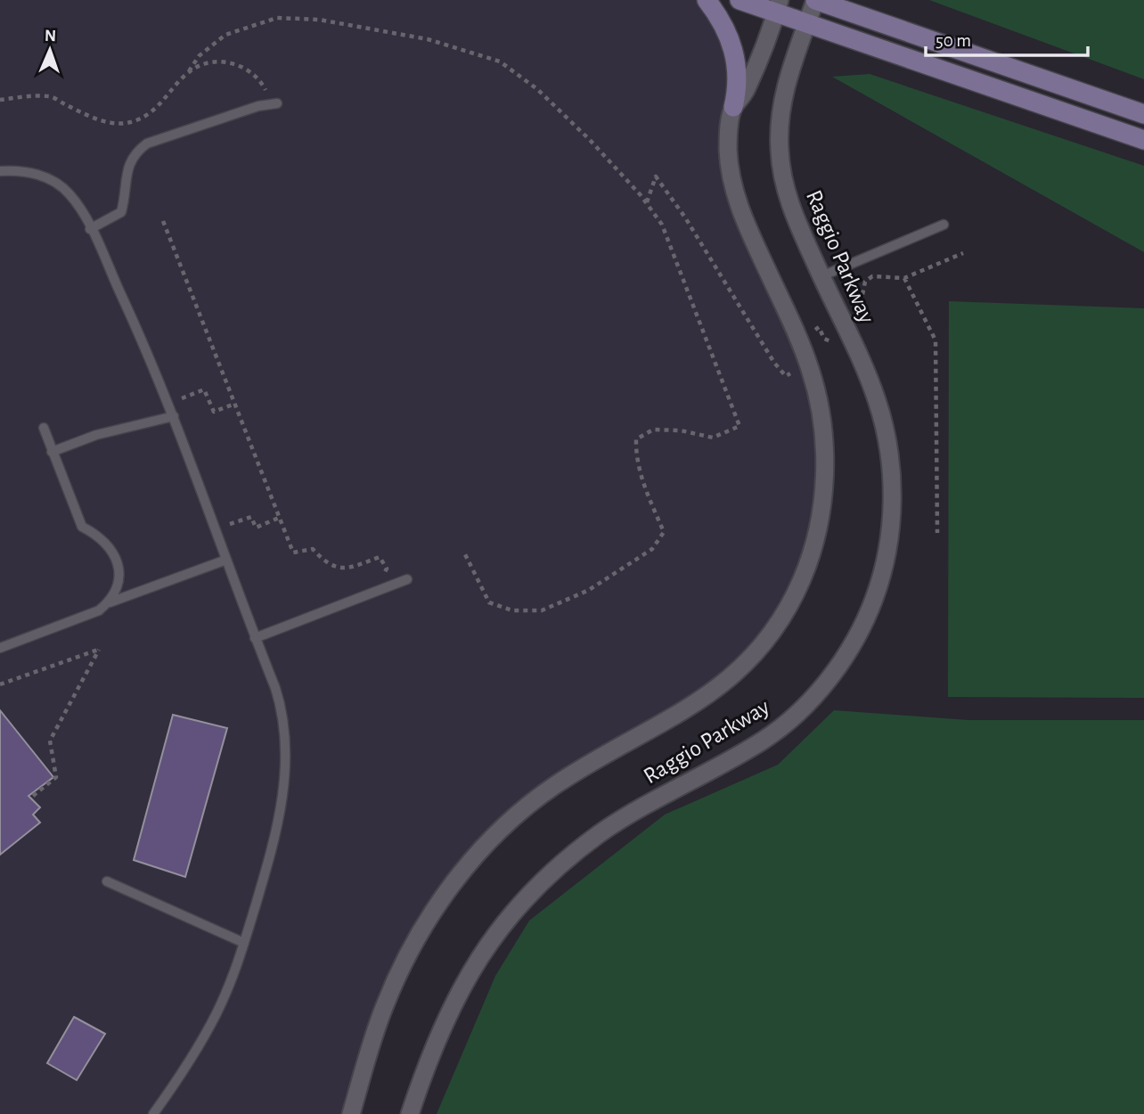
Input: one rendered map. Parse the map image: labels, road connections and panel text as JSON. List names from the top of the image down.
{
  "streets": {
    "street": ["Raggio Parkway"]
  },
  "scale_bar": "50 m",
  "north": "top"
}
